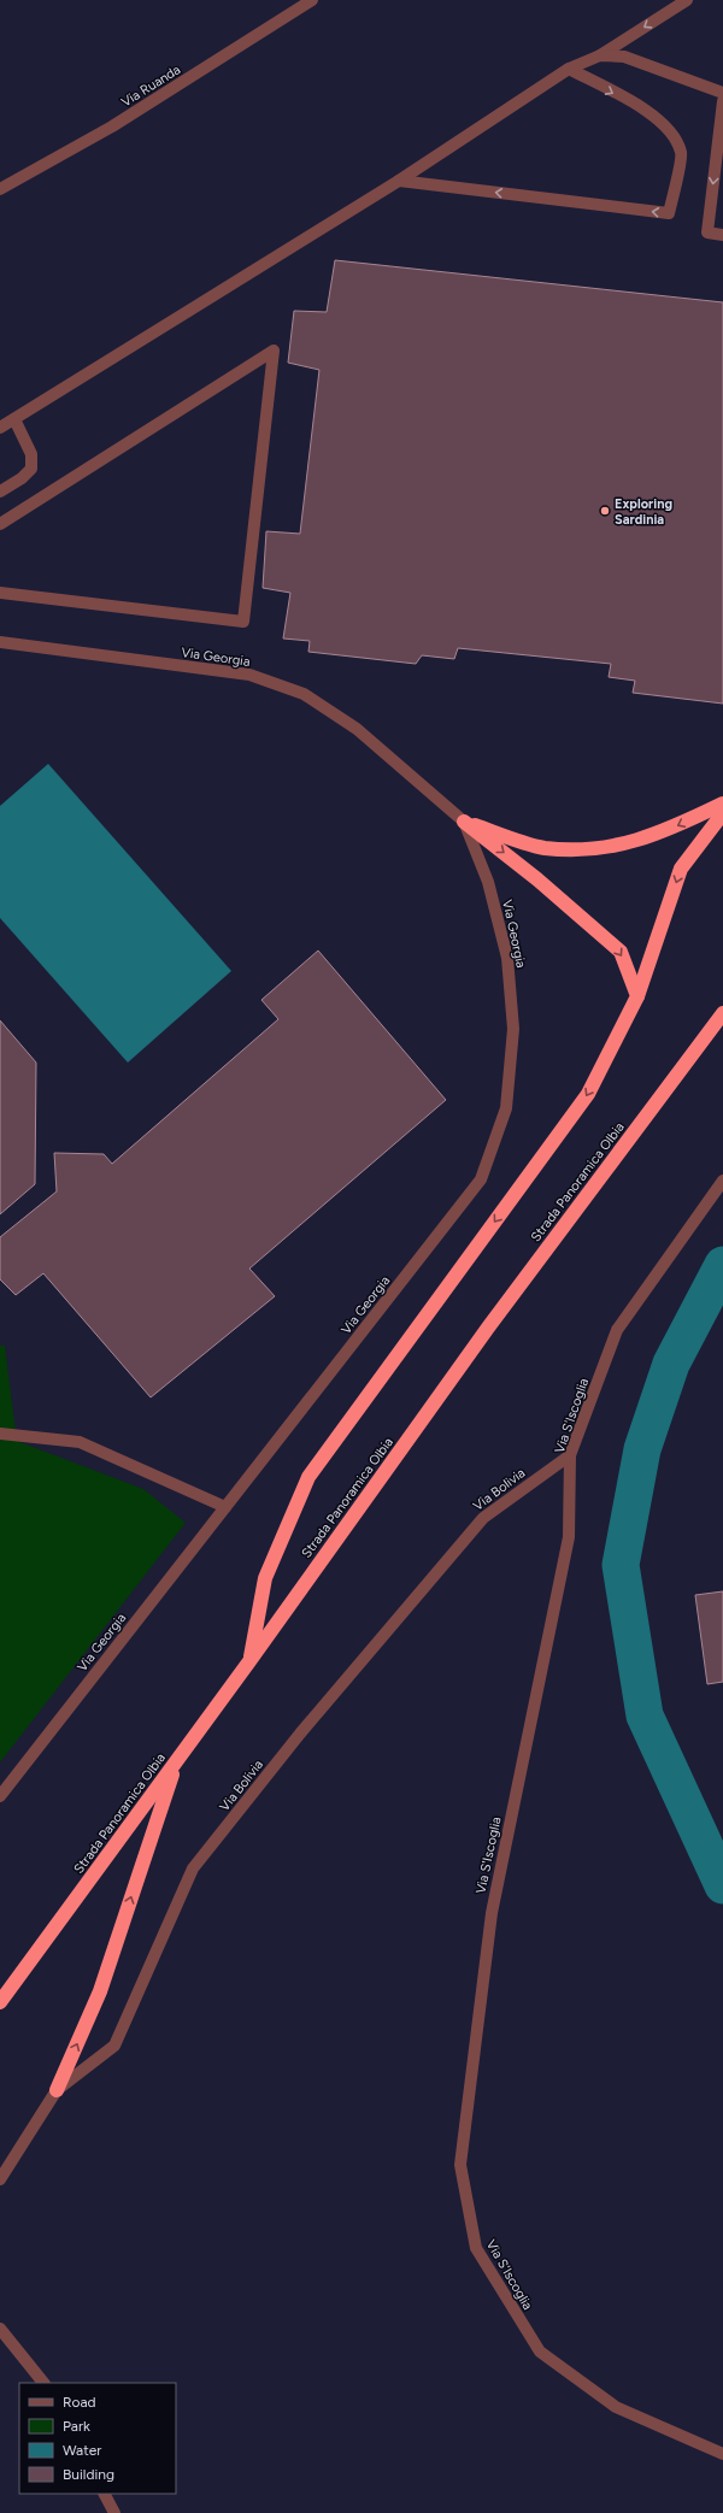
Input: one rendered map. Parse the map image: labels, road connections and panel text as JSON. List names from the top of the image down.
{
  "streets": {
    "highway": ["Strada Panoramica Olbia"],
    "street": [
      "Via Ruanda",
      "Via Georgia",
      "Via S'Iscoglia",
      "Via Bolivia"
    ]
  },
  "crossings": [
    ["Via S'Iscoglia", "Via Bolivia"]
  ],
  "places": ["Exploring Sardinia"],
  "legend": [
    "Road",
    "Park",
    "Water",
    "Building"
  ]
}
